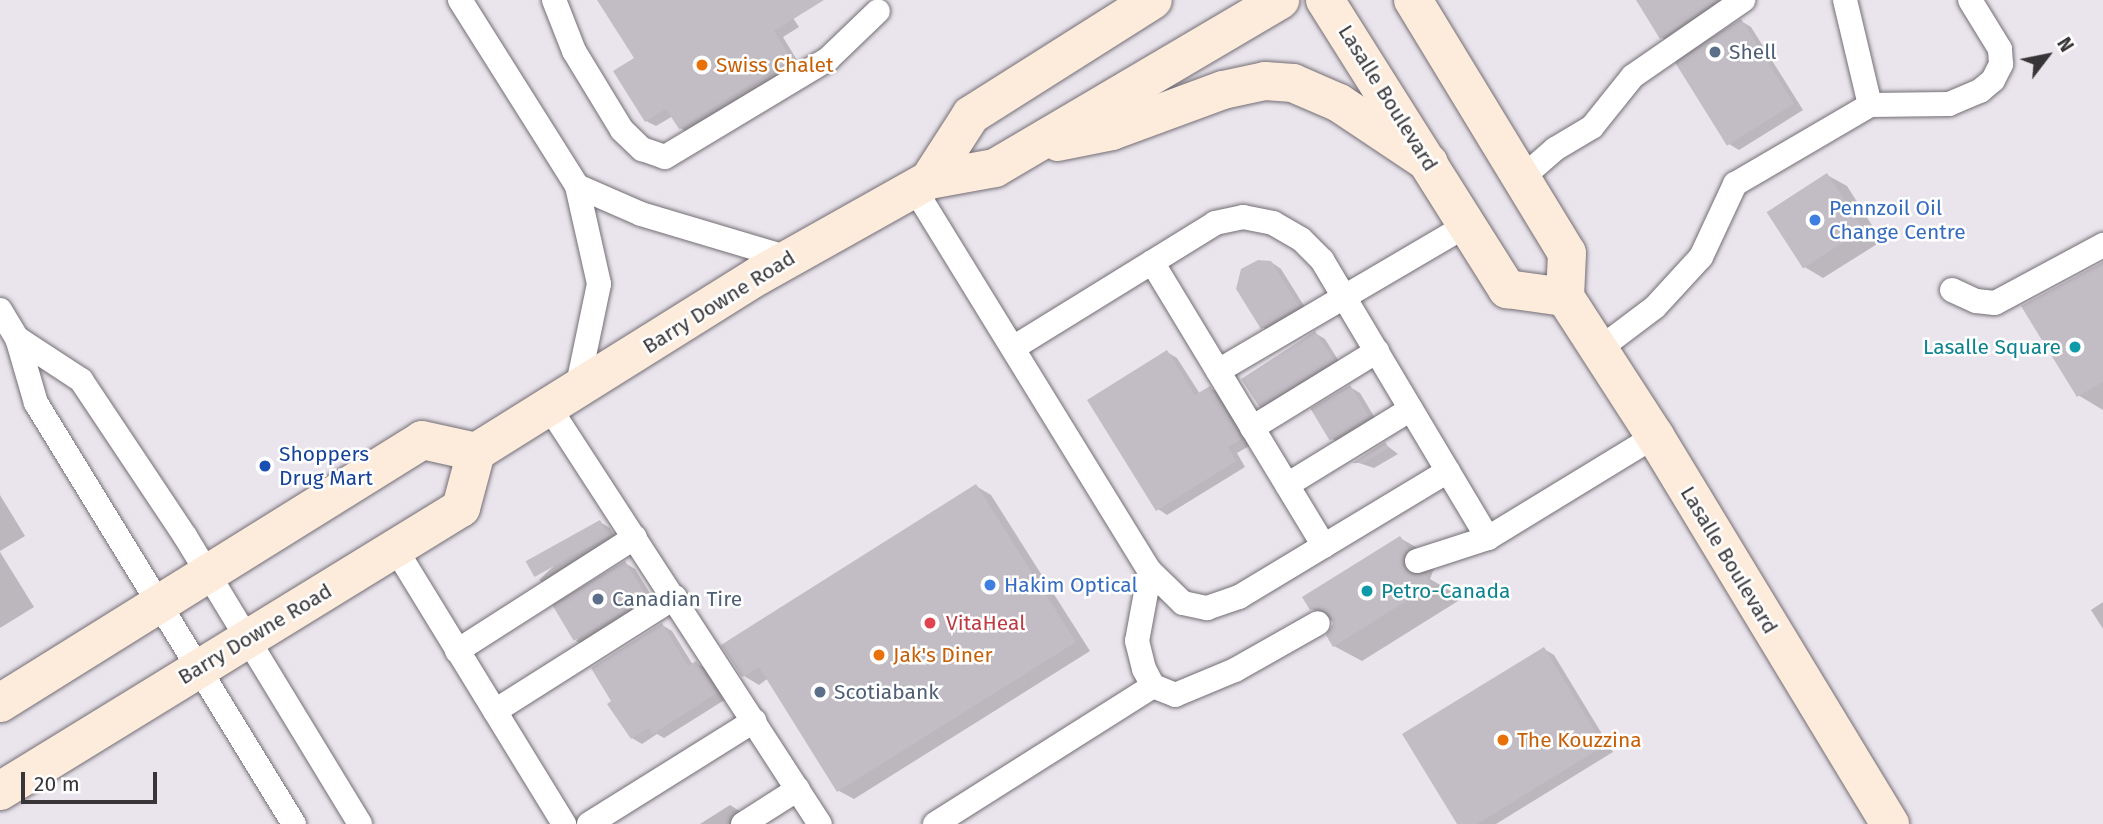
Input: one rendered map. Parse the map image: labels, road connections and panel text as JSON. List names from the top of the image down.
{
  "streets": {
    "main road": ["Lasalle Boulevard", "Barry Downe Road"]
  },
  "places": [
    "Shell",
    "Swiss Chalet",
    "Pennzoil Oil Change Centre",
    "Lasalle Square",
    "Shoppers Drug Mart",
    "Hakim Optical",
    "Petro-Canada",
    "Canadian Tire",
    "VitaHeal",
    "Jak's Diner",
    "Scotiabank",
    "The Kouzzina"
  ],
  "scale_bar": "20 m",
  "north": "top right"
}
